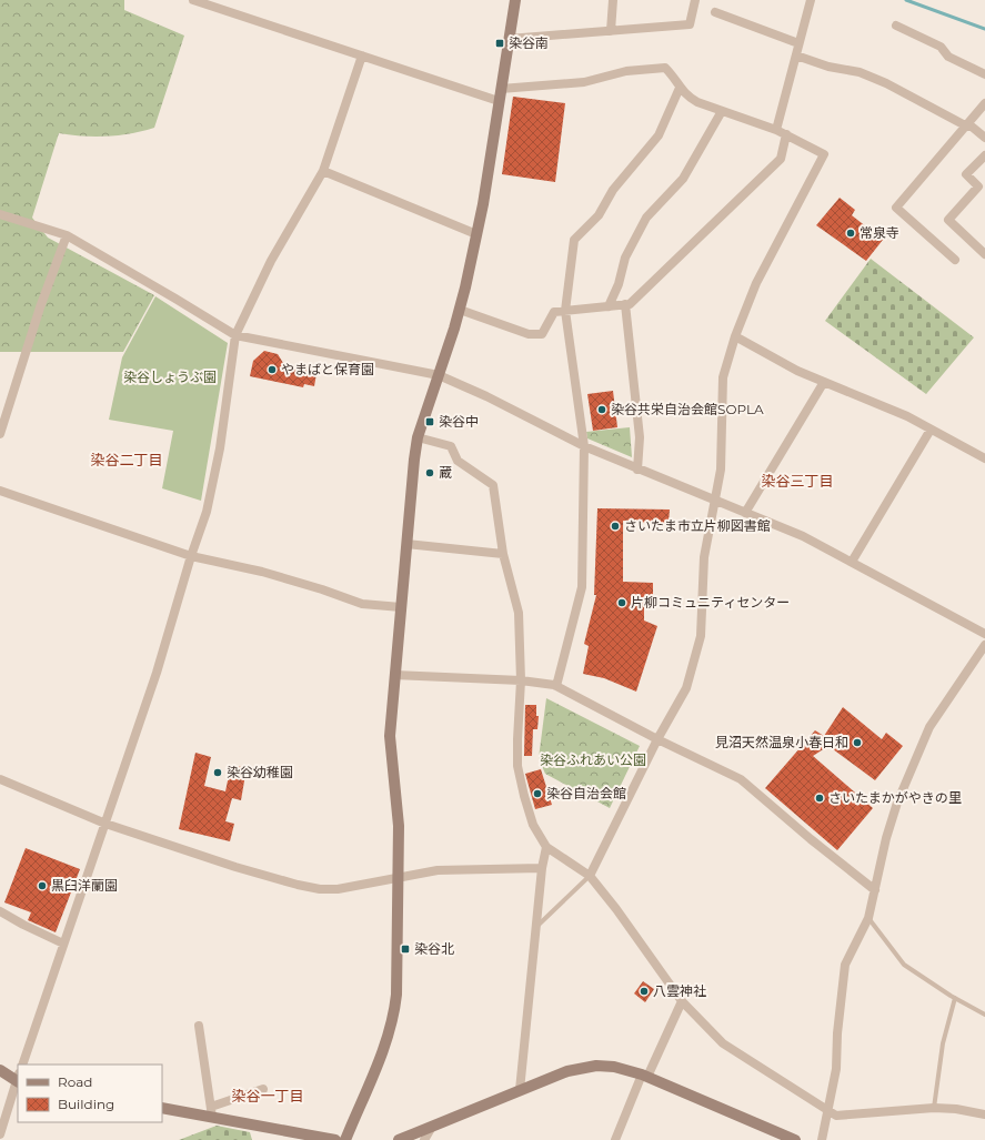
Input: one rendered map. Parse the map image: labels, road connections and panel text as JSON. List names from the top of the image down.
{
  "districts": ["染谷二丁目", "染谷三丁目", "染谷一丁目"],
  "parks": ["染谷しょうぶ園", "染谷ふれあい公園"],
  "places": {
    "transit": ["染谷南", "染谷中", "染谷北"],
    "other": [
      "常泉寺",
      "やまばと保育園",
      "染谷共栄自治会館SOPLA",
      "蔵",
      "さいたま市立片柳図書館",
      "片柳コミュニティセンター",
      "見沼天然温泉小春日和",
      "染谷幼稚園",
      "染谷自治会館",
      "さいたまかがやきの里",
      "黒臼洋蘭園",
      "八雲神社"
    ]
  },
  "legend": ["Road", "Building"]
}
